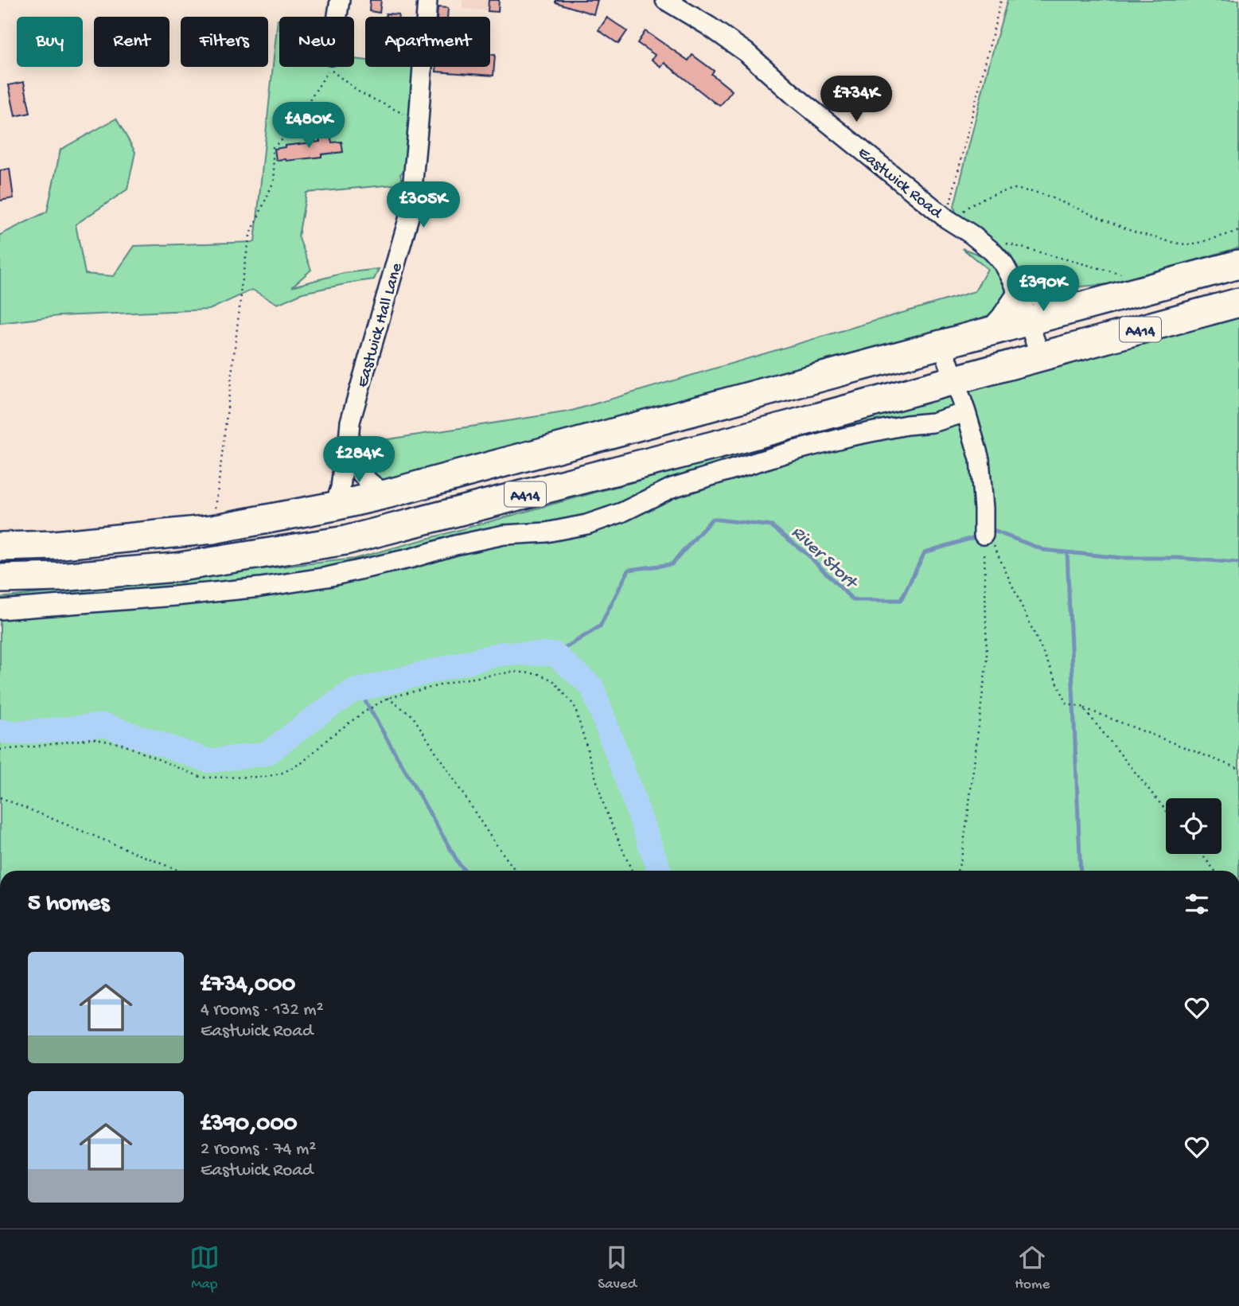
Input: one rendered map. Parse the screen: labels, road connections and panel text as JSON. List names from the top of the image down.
{
  "streets": {
    "highway": ["A414"],
    "street": ["Eastwick Road", "Eastwick Hall Lane"]
  },
  "crossings": [
    ["Eastwick Road", "A414"],
    ["Eastwick Hall Lane", "A414"]
  ],
  "water": ["River Stort"],
  "page": {
    "chip": [
      "Buy",
      "Rent",
      "Filters",
      "New",
      "Apartment"
    ],
    "price": [
      "£734K",
      "£480K",
      "£305K",
      "£390K",
      "£284K"
    ],
    "heading": "5 homes",
    "list": [
      {
        "name": "£734,000",
        "note": "4 rooms · 132 m² · Eastwick Road"
      },
      {
        "name": "£390,000",
        "note": "2 rooms · 74 m² · Eastwick Road"
      }
    ],
    "tabs": ["Map", "Saved", "Home"]
  }
}
